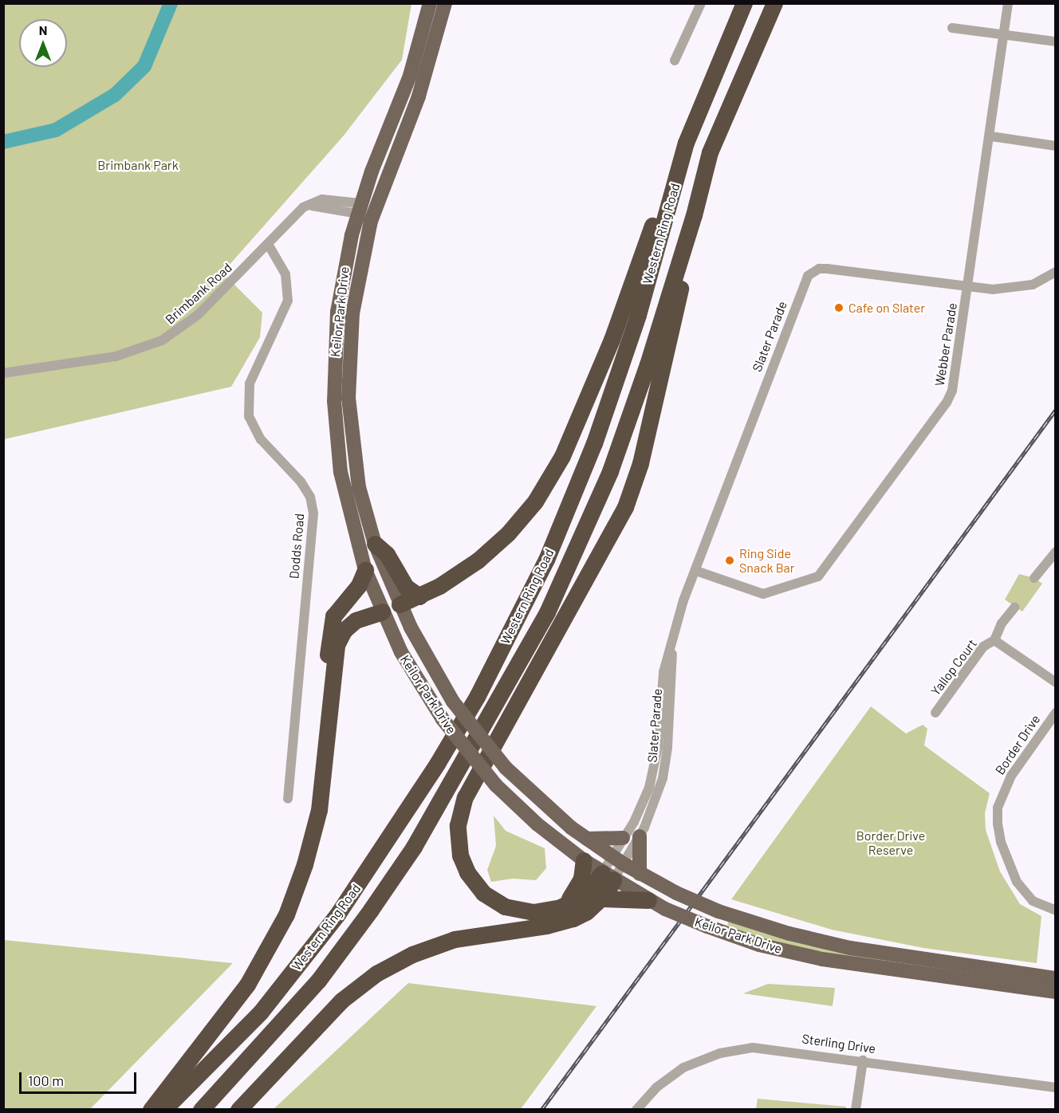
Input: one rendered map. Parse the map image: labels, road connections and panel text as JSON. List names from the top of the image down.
{
  "streets": {
    "highway": ["Western Ring Road"],
    "main road": ["Keilor Park Drive"],
    "street": [
      "Brimbank Road",
      "Slater Parade",
      "Webber Parade",
      "Dodds Road",
      "Yallop Court",
      "Border Drive",
      "Sterling Drive"
    ]
  },
  "crossings": [
    ["Brimbank Road", "Keilor Park Drive"],
    ["Brimbank Road", "Dodds Road"],
    ["Keilor Park Drive", "Slater Parade"],
    ["Slater Parade", "Webber Parade"]
  ],
  "parks": ["Brimbank Park", "Border Drive Reserve"],
  "places": ["Cafe on Slater", "Ring Side Snack Bar"],
  "scale_bar": "100 m",
  "north": "top"
}
